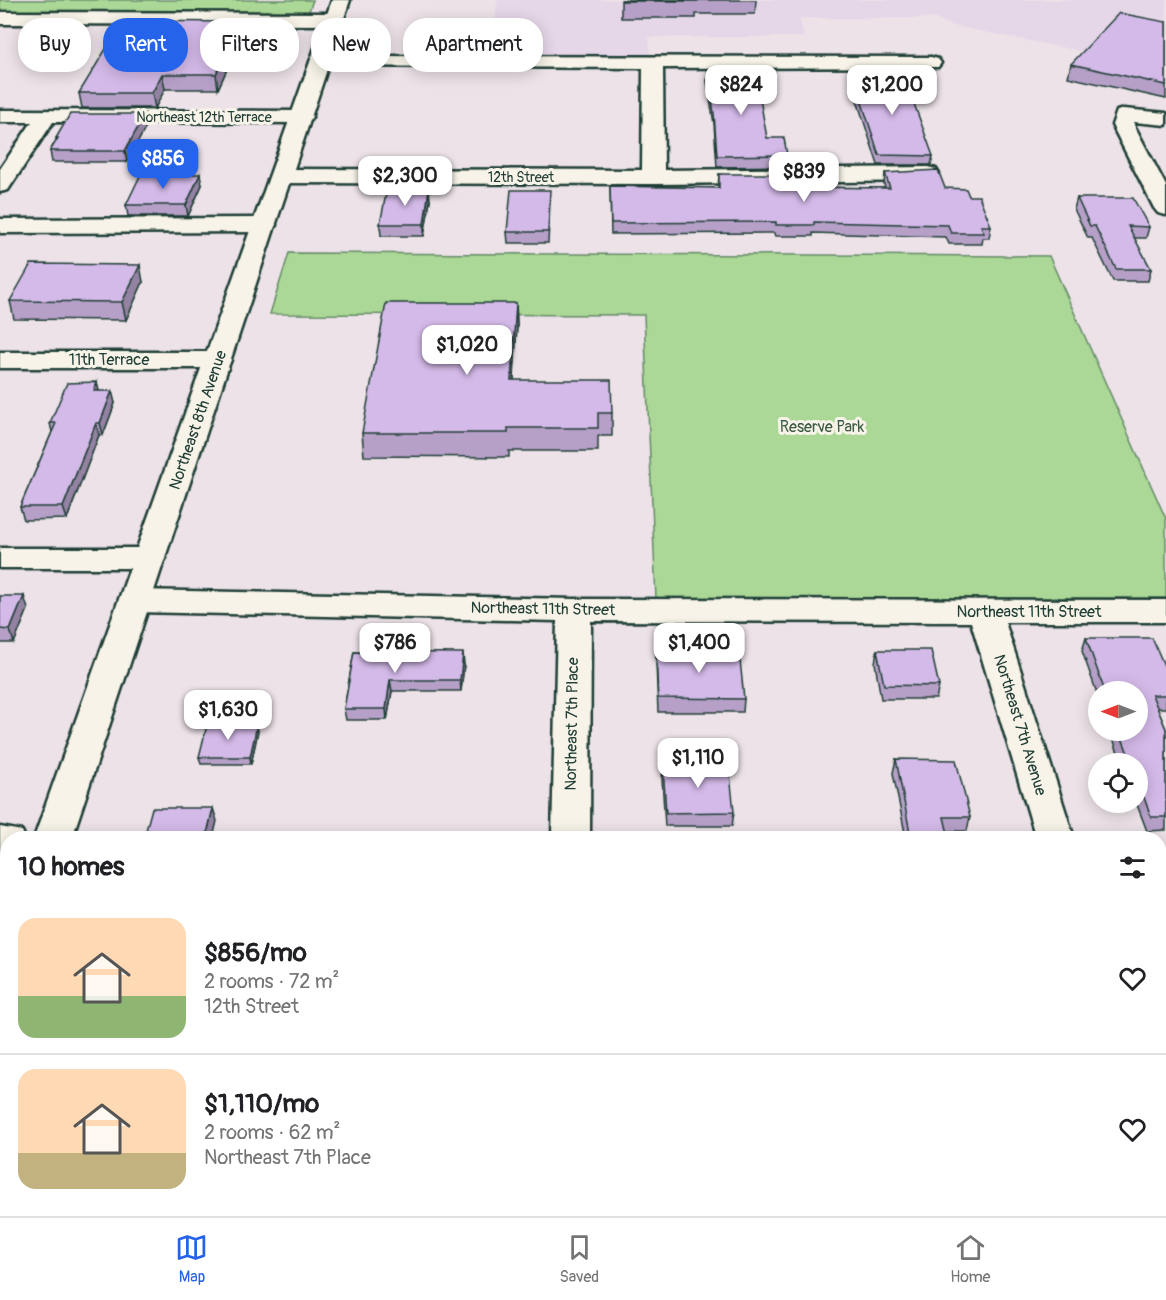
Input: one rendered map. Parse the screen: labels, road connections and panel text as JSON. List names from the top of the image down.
{
  "streets": {
    "street": [
      "Northeast 12th Terrace",
      "12th Street",
      "11th Terrace",
      "Northeast 8th Avenue",
      "Northeast 11th Street",
      "Northeast 7th Place",
      "Northeast 7th Avenue"
    ]
  },
  "crossings": [
    ["Northeast 12th Terrace", "Northeast 8th Avenue"],
    ["12th Street", "Northeast 8th Avenue"],
    ["11th Terrace", "Northeast 8th Avenue"],
    ["Northeast 8th Avenue", "Northeast 11th Street"],
    ["Northeast 11th Street", "Northeast 7th Place"],
    ["Northeast 11th Street", "Northeast 7th Avenue"]
  ],
  "parks": ["Reserve Park"],
  "north": "left",
  "page": {
    "chip": [
      "Buy",
      "Rent",
      "Filters",
      "New",
      "Apartment"
    ],
    "price": [
      "$824",
      "$1,200",
      "$856",
      "$839",
      "$2,300",
      "$1,020",
      "$786",
      "$1,400",
      "$1,630",
      "$1,110"
    ],
    "heading": "10 homes",
    "list": [
      {
        "name": "$856/mo",
        "note": "2 rooms · 72 m² · 12th Street"
      },
      {
        "name": "$1,110/mo",
        "note": "2 rooms · 62 m² · Northeast 7th Place"
      }
    ],
    "tabs": ["Map", "Saved", "Home"]
  }
}
